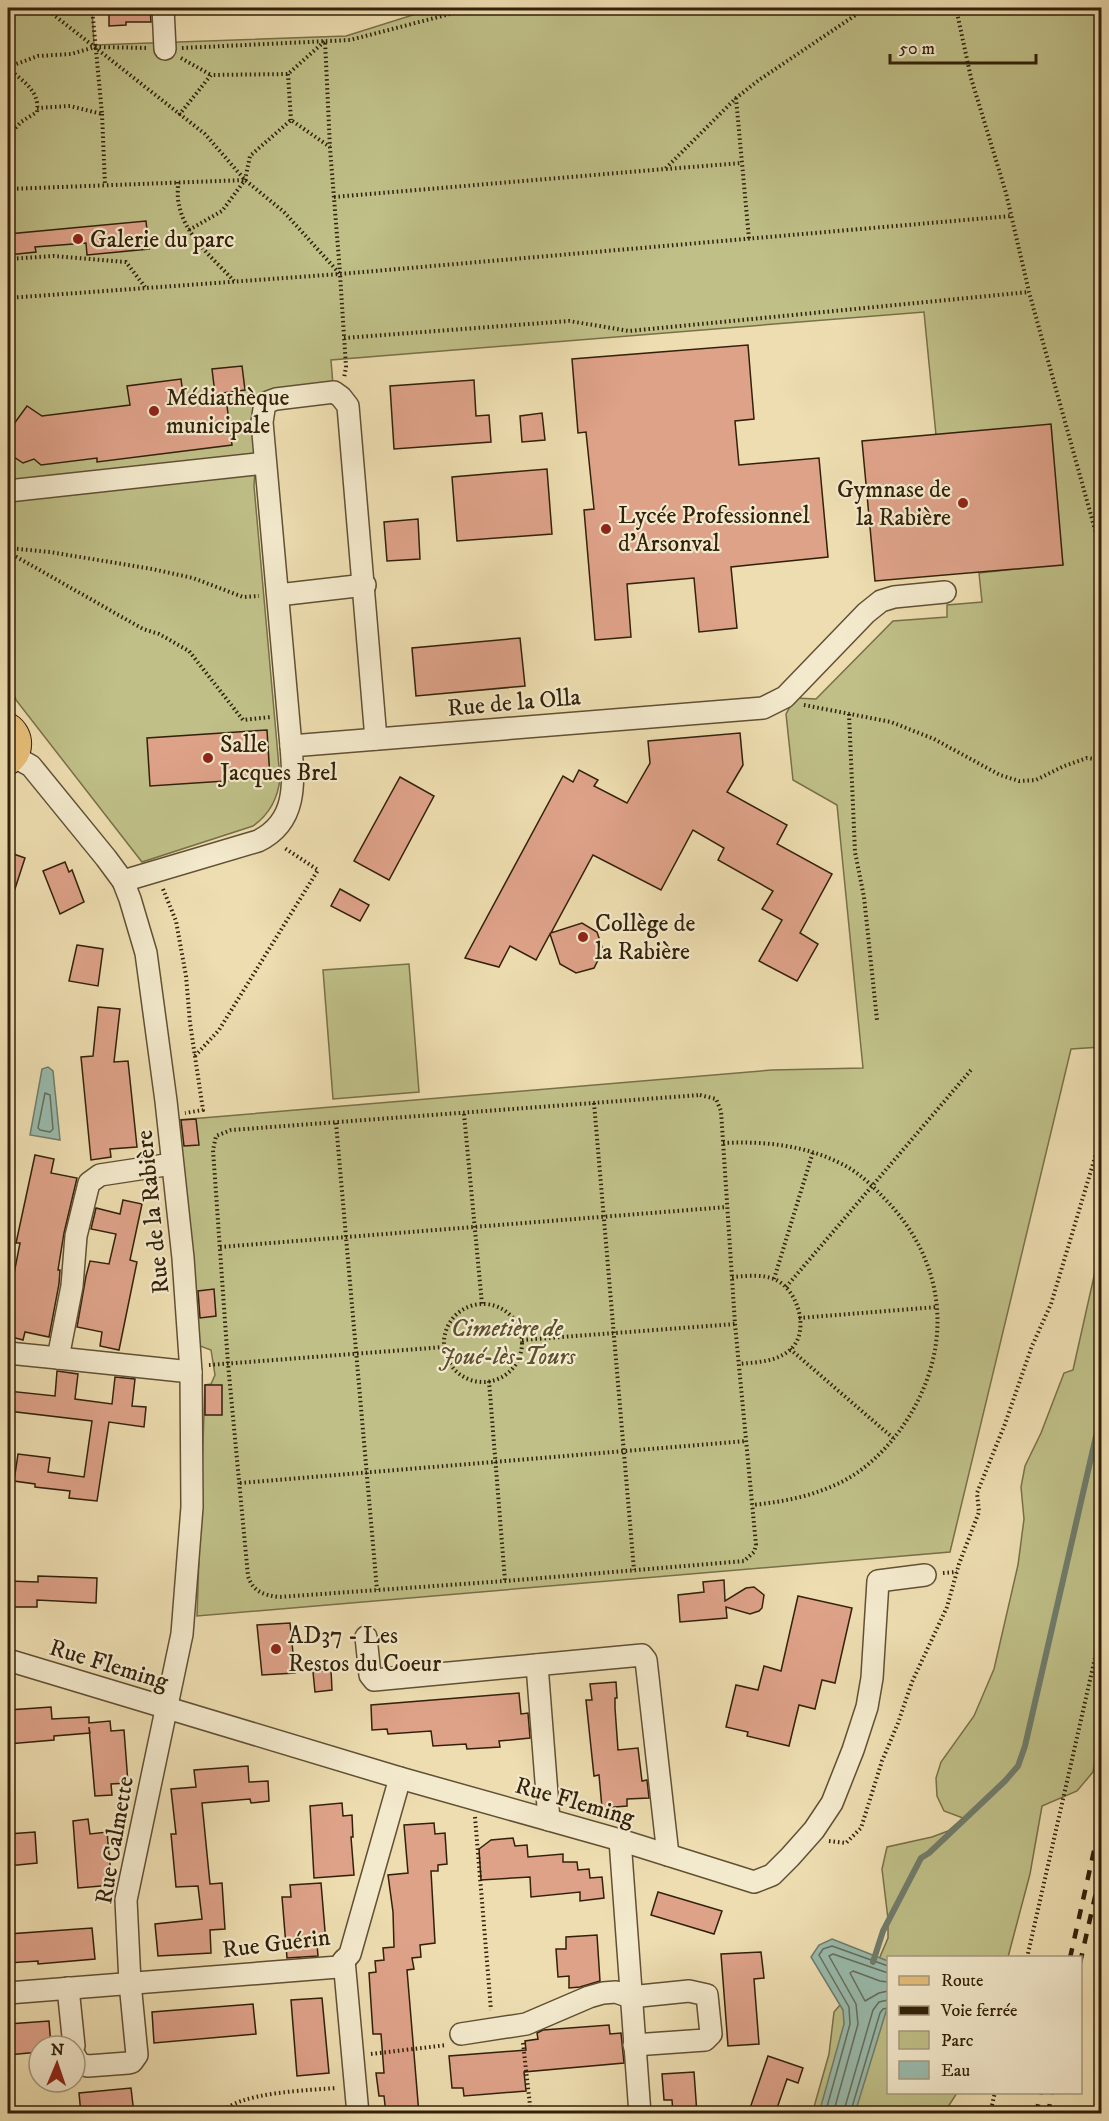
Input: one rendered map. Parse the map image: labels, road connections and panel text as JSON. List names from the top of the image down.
{
  "streets": {
    "street": [
      "Rue de la Olla",
      "Rue de la Rabière",
      "Rue Fleming",
      "Rue Calmette",
      "Rue Guérin"
    ]
  },
  "crossings": [
    ["Rue de la Rabière", "Rue Fleming"],
    ["Rue de la Rabière", "Rue Calmette"],
    ["Rue Fleming", "Rue Calmette"],
    ["Rue Fleming", "Rue Guérin"],
    ["Rue Calmette", "Rue Guérin"]
  ],
  "parks": ["Cimetière de Joué-lès-Tours"],
  "places": [
    "Galerie du parc",
    "Médiathèque municipale",
    "Gymnase de la Rabière",
    "Lycée Professionnel d'Arsonval",
    "Salle Jacques Brel",
    "Collège de la Rabière",
    "AD37 - Les Restos du Coeur"
  ],
  "legend": [
    "Route",
    "Voie ferrée",
    "Parc",
    "Eau"
  ],
  "scale_bar": "50 m",
  "north": "top"
}
